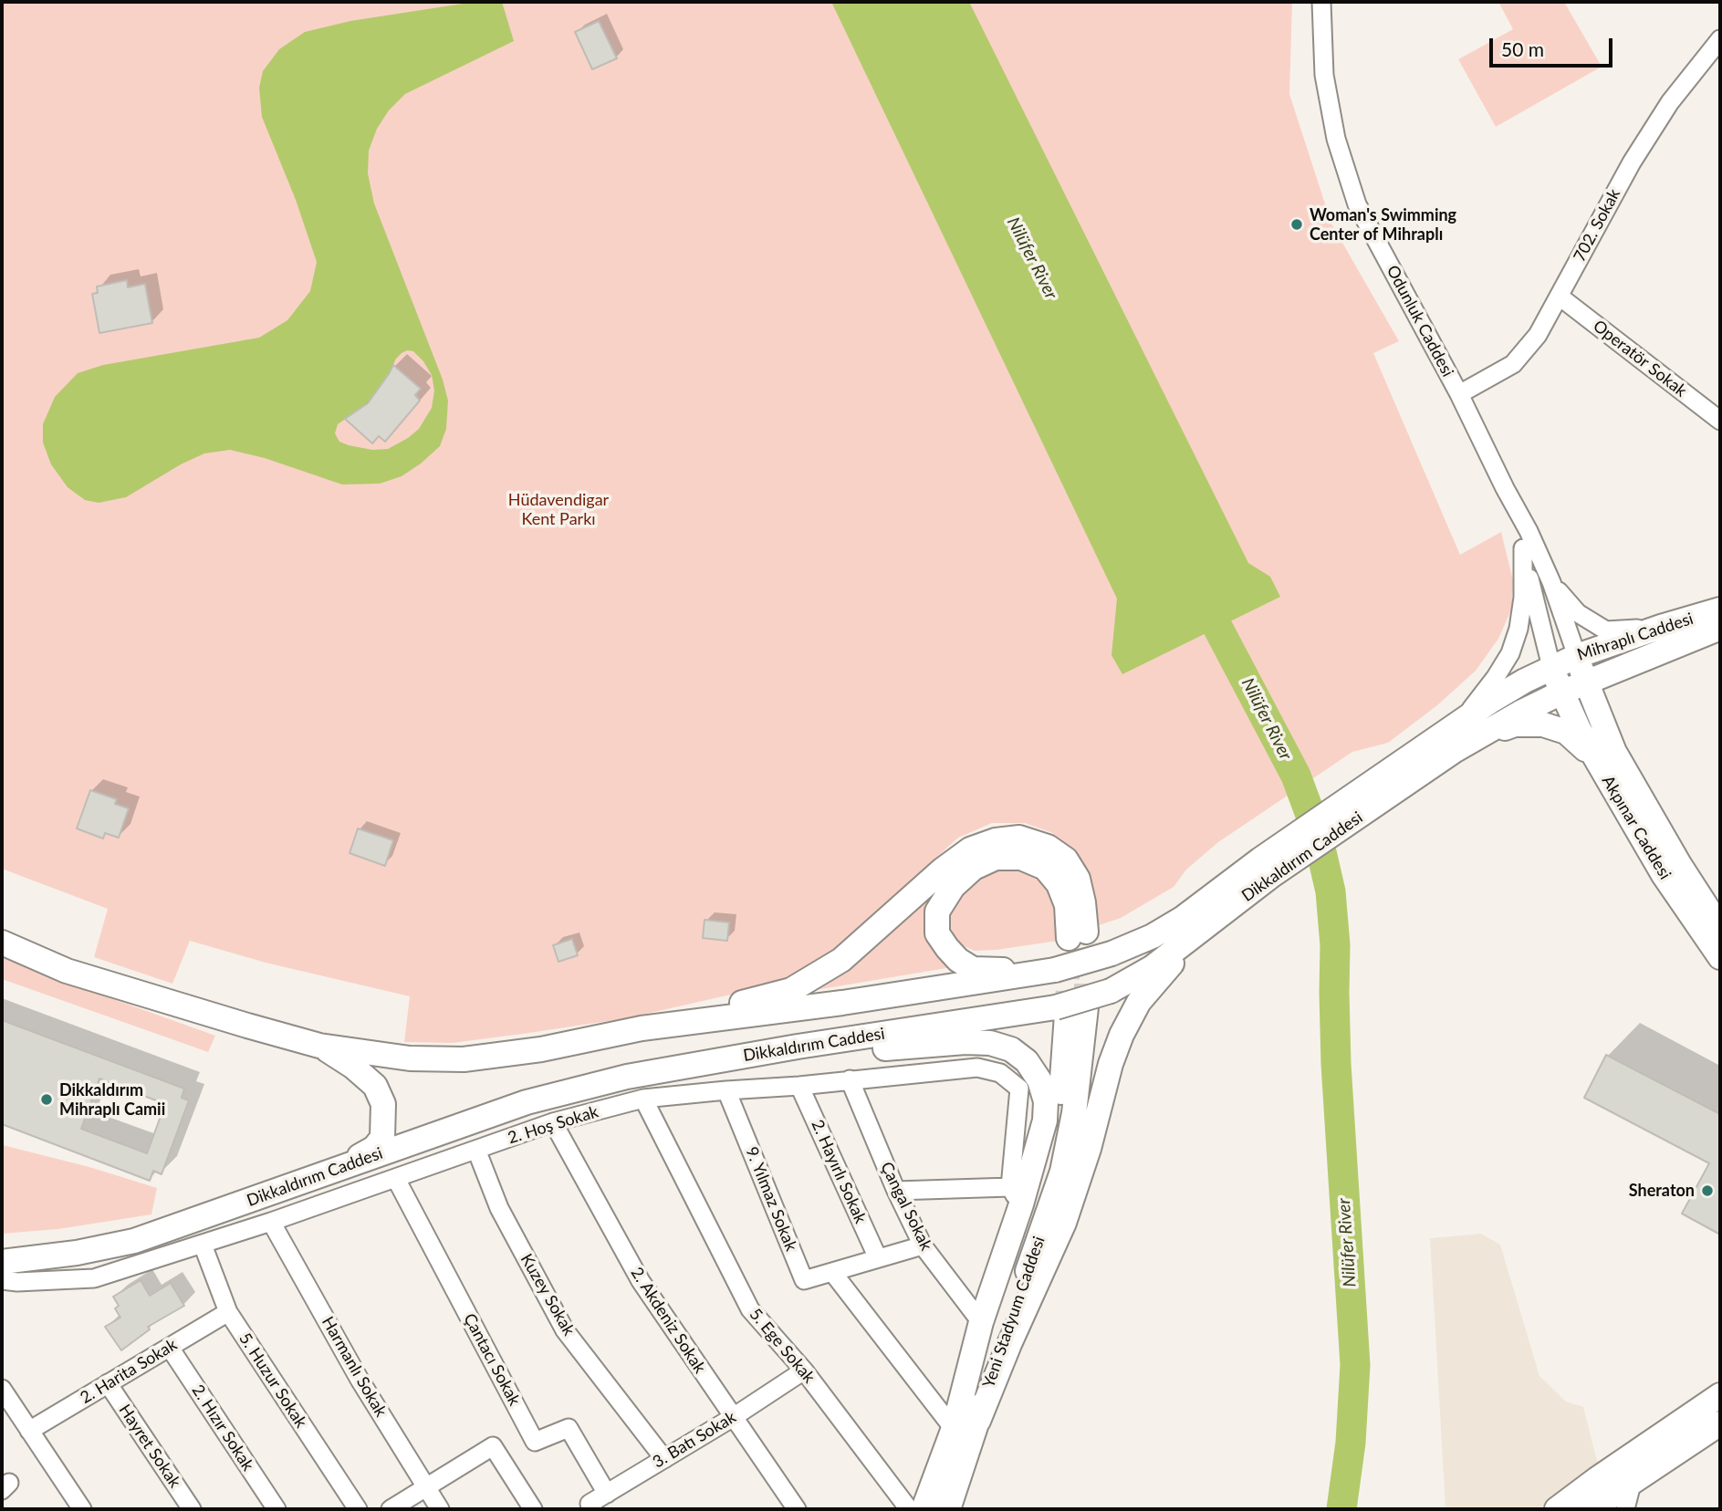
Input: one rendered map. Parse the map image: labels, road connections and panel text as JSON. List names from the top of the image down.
{
  "streets": {
    "main road": [
      "Mihraplı Caddesi",
      "Akpınar Caddesi",
      "Dikkaldırım Caddesi",
      "Yeni Stadyum Caddesi"
    ],
    "street": [
      "702. Sokak",
      "Odunluk Caddesi",
      "Operatör Sokak",
      "2. Hoş Sokak",
      "2. Hayırlı Sokak",
      "9. Yılmaz Sokak",
      "Çangal Sokak",
      "Kuzey Sokak",
      "2. Akdeniz Sokak",
      "5. Ege Sokak",
      "Çantacı Sokak",
      "Harmanlı Sokak",
      "2. Harita Sokak",
      "5. Huzur Sokak",
      "2. Hızır Sokak",
      "3. Batı Sokak",
      "Hayret Sokak"
    ]
  },
  "crossings": [
    ["702. Sokak", "Odunluk Caddesi"],
    ["702. Sokak", "Operatör Sokak"],
    ["Mihraplı Caddesi", "Akpınar Caddesi"],
    ["Mihraplı Caddesi", "Dikkaldırım Caddesi"],
    ["Akpınar Caddesi", "Dikkaldırım Caddesi"],
    ["2. Hoş Sokak", "2. Hayırlı Sokak"],
    ["2. Hoş Sokak", "9. Yılmaz Sokak"],
    ["2. Hoş Sokak", "Çangal Sokak"],
    ["2. Hoş Sokak", "Kuzey Sokak"],
    ["2. Hoş Sokak", "2. Akdeniz Sokak"],
    ["2. Hoş Sokak", "5. Ege Sokak"],
    ["2. Hoş Sokak", "Çantacı Sokak"],
    ["2. Hoş Sokak", "Harmanlı Sokak"],
    ["2. Hoş Sokak", "5. Huzur Sokak"],
    ["2. Hayırlı Sokak", "9. Yılmaz Sokak"],
    ["9. Yılmaz Sokak", "Çangal Sokak"],
    ["Kuzey Sokak", "3. Batı Sokak"],
    ["2. Akdeniz Sokak", "3. Batı Sokak"],
    ["5. Ege Sokak", "3. Batı Sokak"],
    ["Çantacı Sokak", "3. Batı Sokak"],
    ["2. Harita Sokak", "5. Huzur Sokak"],
    ["2. Harita Sokak", "2. Hızır Sokak"],
    ["2. Harita Sokak", "Hayret Sokak"]
  ],
  "water": ["Nilüfer River"],
  "parks": ["Hüdavendigar Kent Parkı"],
  "places": ["Woman's Swimming Center of Mihraplı", "Dikkaldırım Mihraplı Camii", "Sheraton"],
  "scale_bar": "50 m"
}
